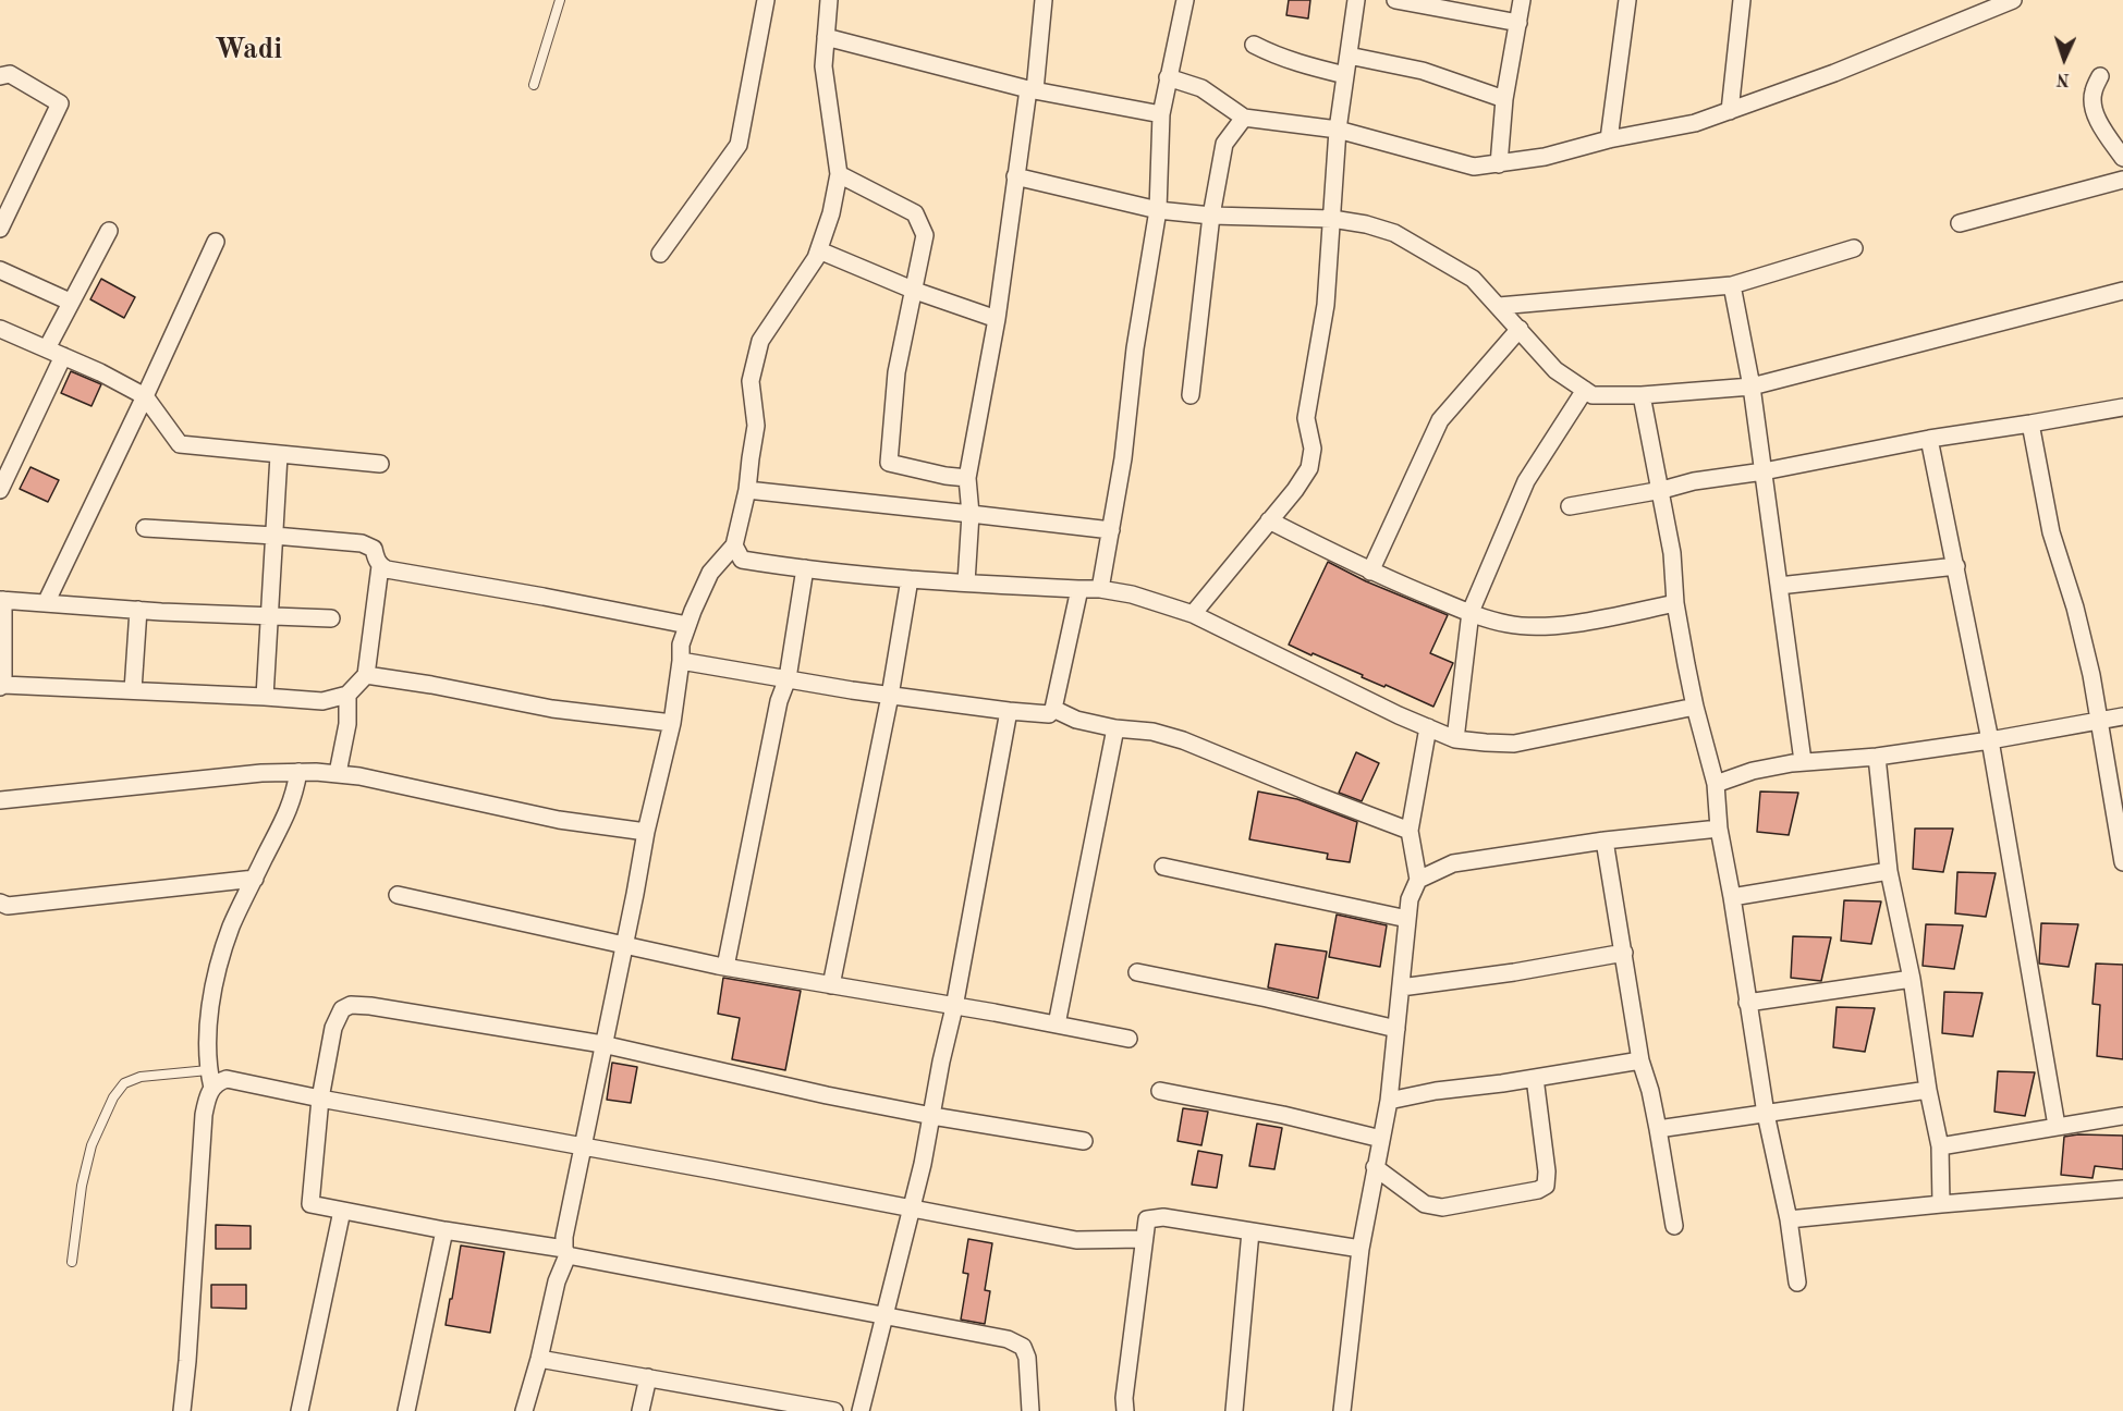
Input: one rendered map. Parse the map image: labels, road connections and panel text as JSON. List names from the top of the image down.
{
  "districts": ["Wadi"],
  "north": "bottom"
}
